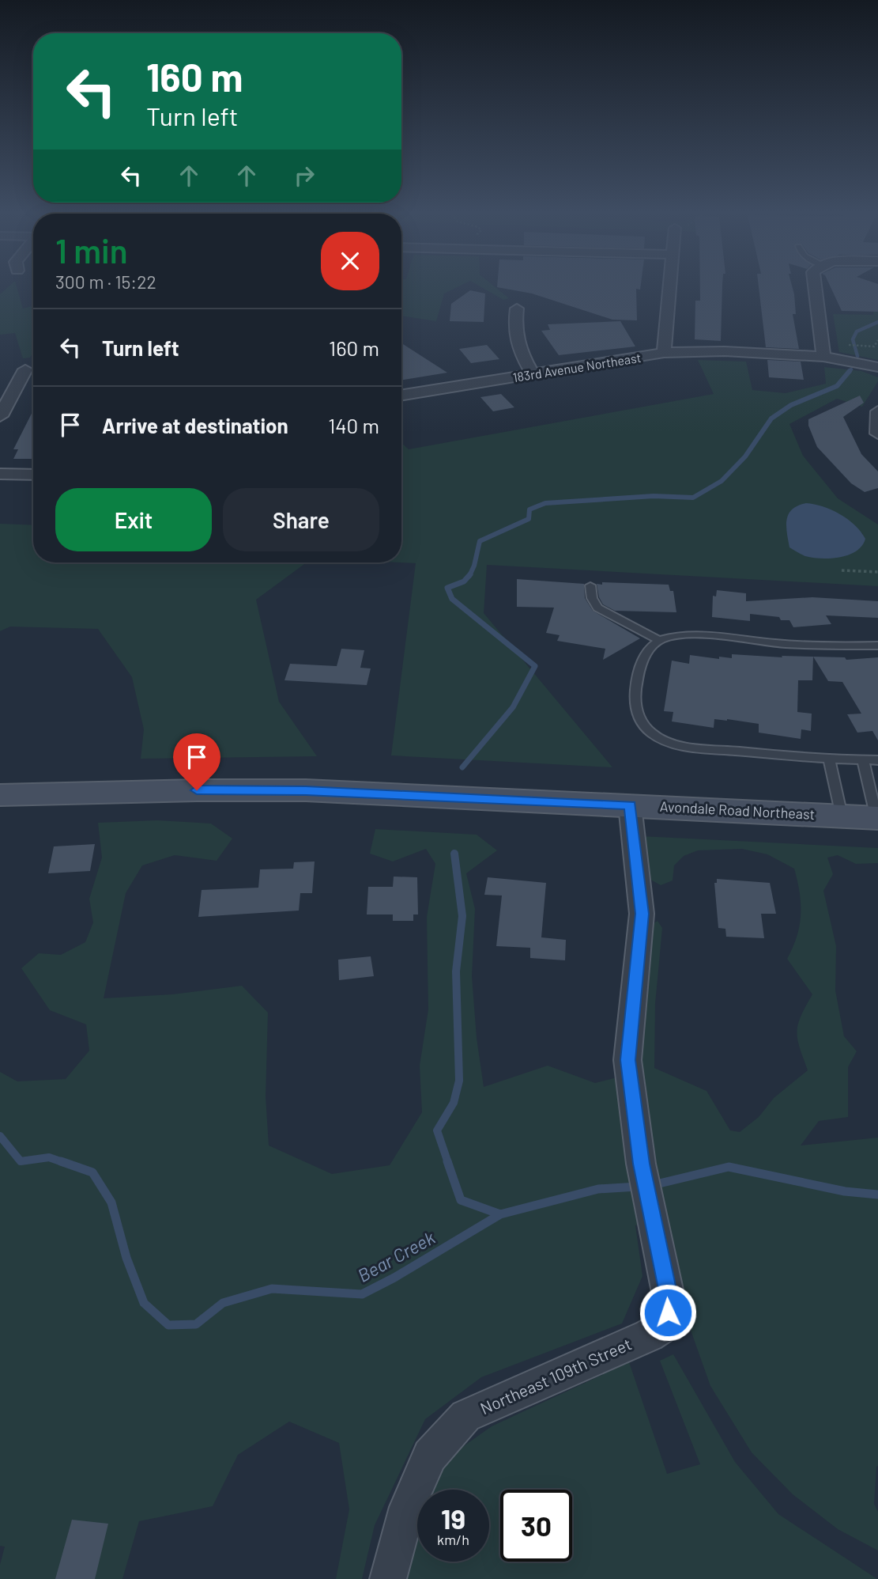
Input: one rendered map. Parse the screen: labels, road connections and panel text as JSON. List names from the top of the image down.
{
  "streets": {
    "main road": ["Avondale Road Northeast"],
    "street": ["183rd Avenue Northeast", "Northeast 109th Street"]
  },
  "crossings": [
    ["Avondale Road Northeast", "Northeast 109th Street"]
  ],
  "water": ["Bear Creek"],
  "page": {
    "turn": ["160 m", "Turn left"],
    "heading": ["1 min", "300 m · 15:22"],
    "list": [
      {
        "name": "Turn left",
        "value": "160 m"
      },
      {
        "name": "Arrive at destination",
        "value": "140 m"
      }
    ],
    "buttons": ["Exit", "Share"],
    "speed": "19 km/h",
    "limit": "30"
  }
}
